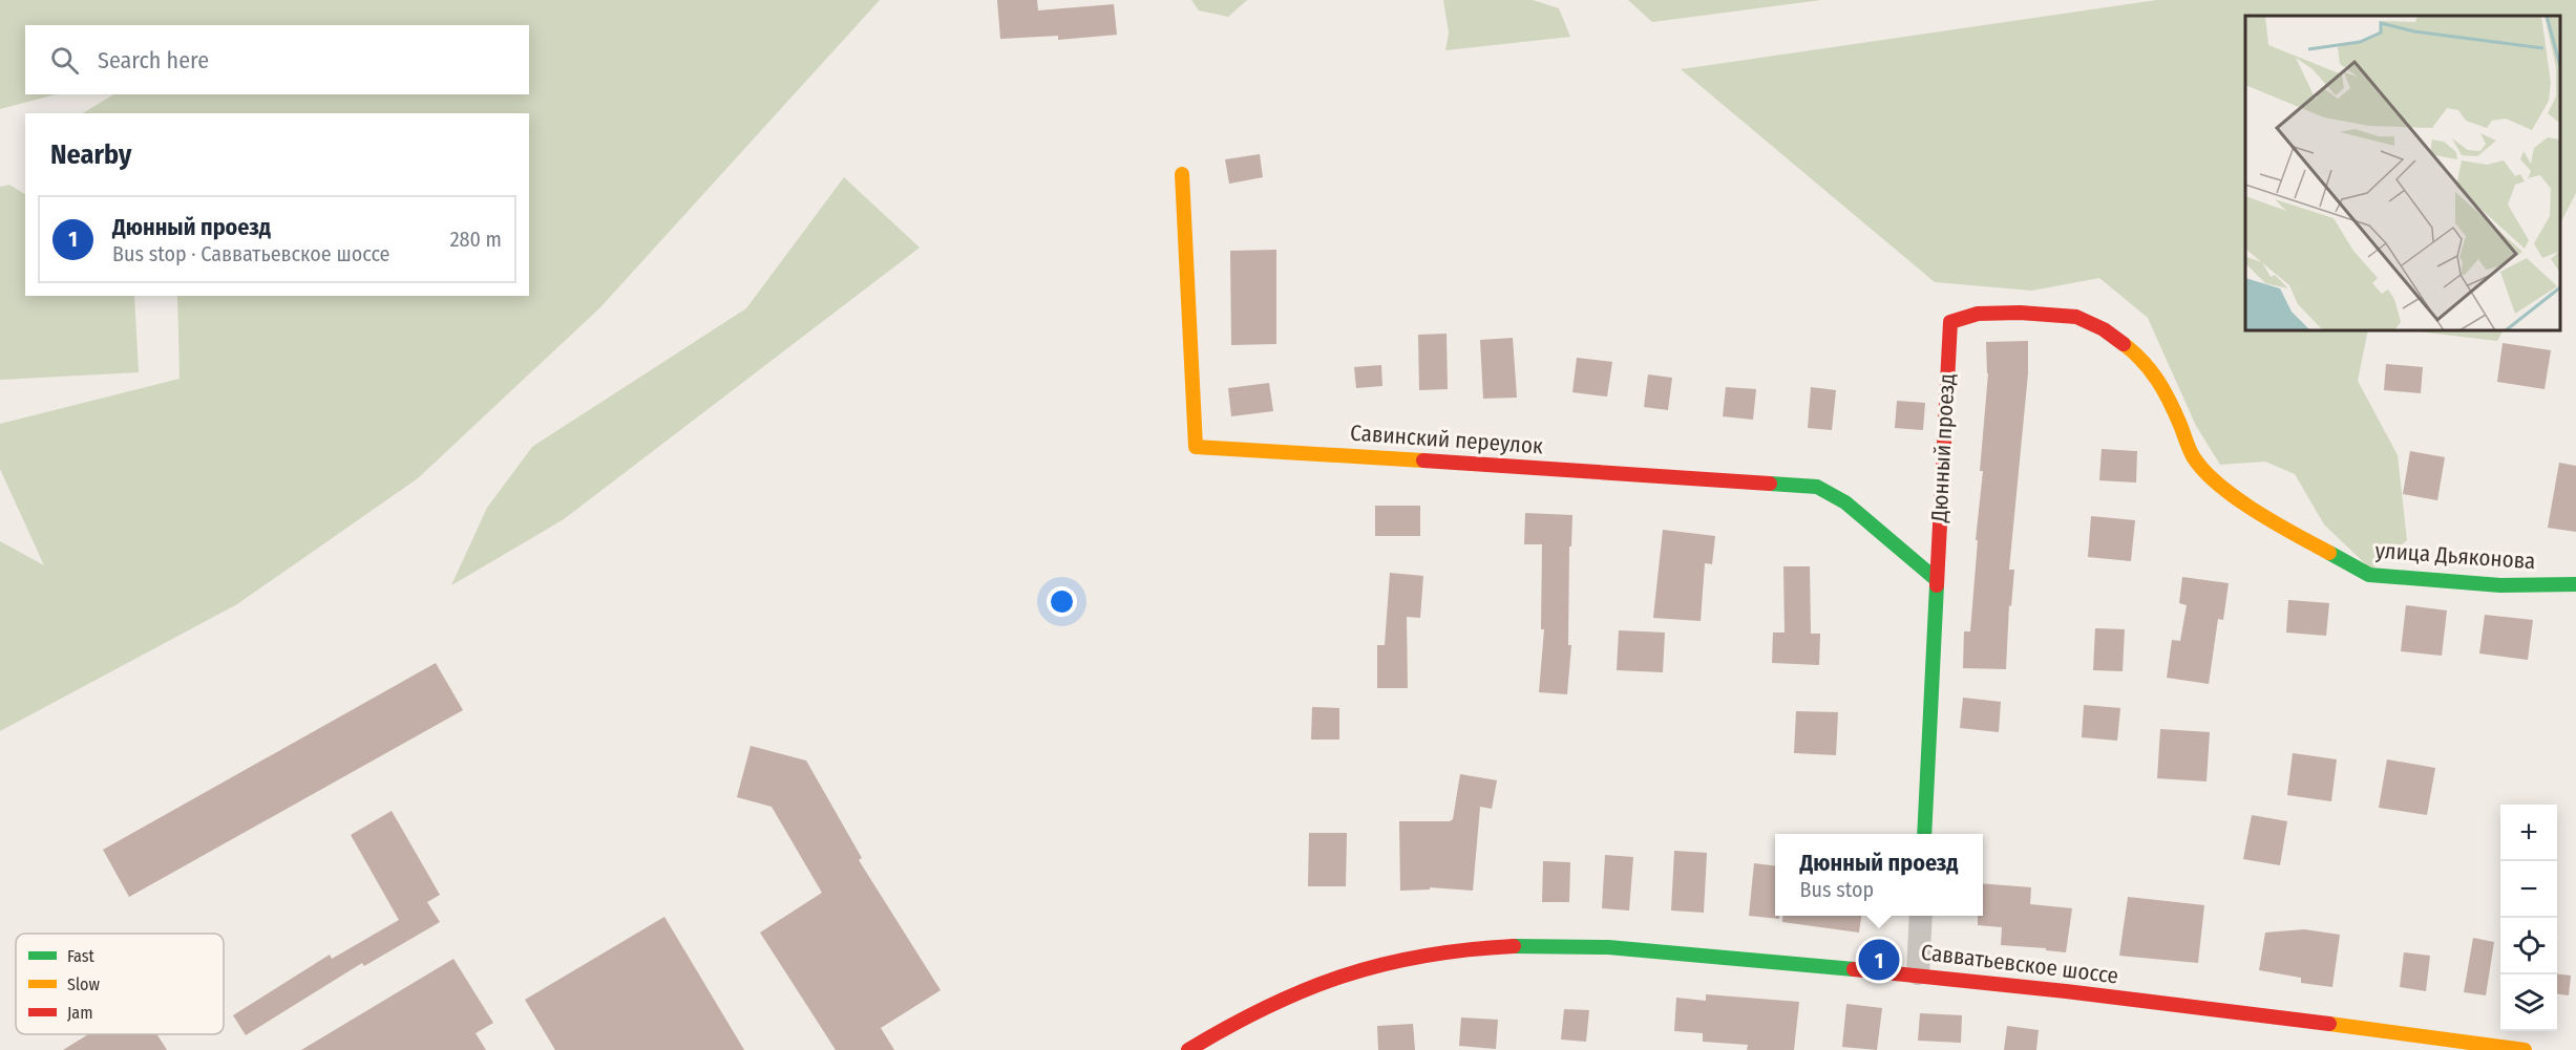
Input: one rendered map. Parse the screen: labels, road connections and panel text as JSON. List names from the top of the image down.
{
  "streets": {
    "street": [
      "Савинский переулок",
      "Дюнный проезд",
      "улица Дьяконова",
      "Савватьевское шоссе"
    ]
  },
  "crossings": [
    ["Савинский переулок", "Дюнный проезд"],
    ["Дюнный проезд", "улица Дьяконова"]
  ],
  "legend": ["Fast", "Slow", "Jam"],
  "page": {
    "search": "Search here",
    "heading": "Nearby",
    "list": [
      {
        "mark": "1",
        "name": "Дюнный проезд",
        "note": "Bus stop · Савватьевское шоссе",
        "value": "280 m"
      }
    ],
    "map_buttons": ["+", "−"],
    "popup": ["Дюнный проезд", "Bus stop"],
    "pins": "1"
  }
}
